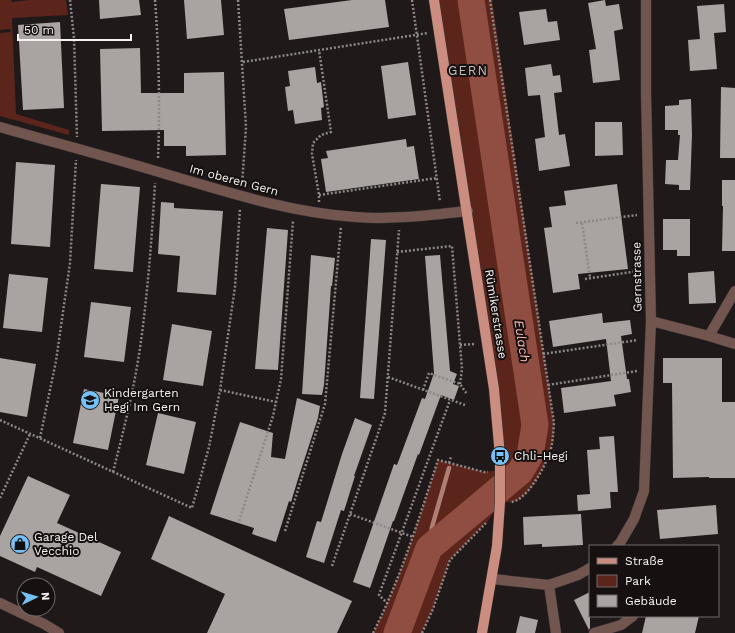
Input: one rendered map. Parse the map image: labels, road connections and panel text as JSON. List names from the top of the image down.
{
  "streets": {
    "main road": ["Rümikerstrasse"],
    "street": ["Im oberen Gern", "Gernstrasse"]
  },
  "crossings": [
    ["Im oberen Gern", "Rümikerstrasse"]
  ],
  "districts": ["GERN"],
  "water": ["Eulach"],
  "places": {
    "school or university": ["Kindergarten Hegi Im Gern"],
    "bus stop": ["Chli-Hegi"],
    "shop": ["Garage Del Vecchio"]
  },
  "legend": ["Straße", "Park", "Gebäude"],
  "scale_bar": "50 m",
  "north": "right"
}
